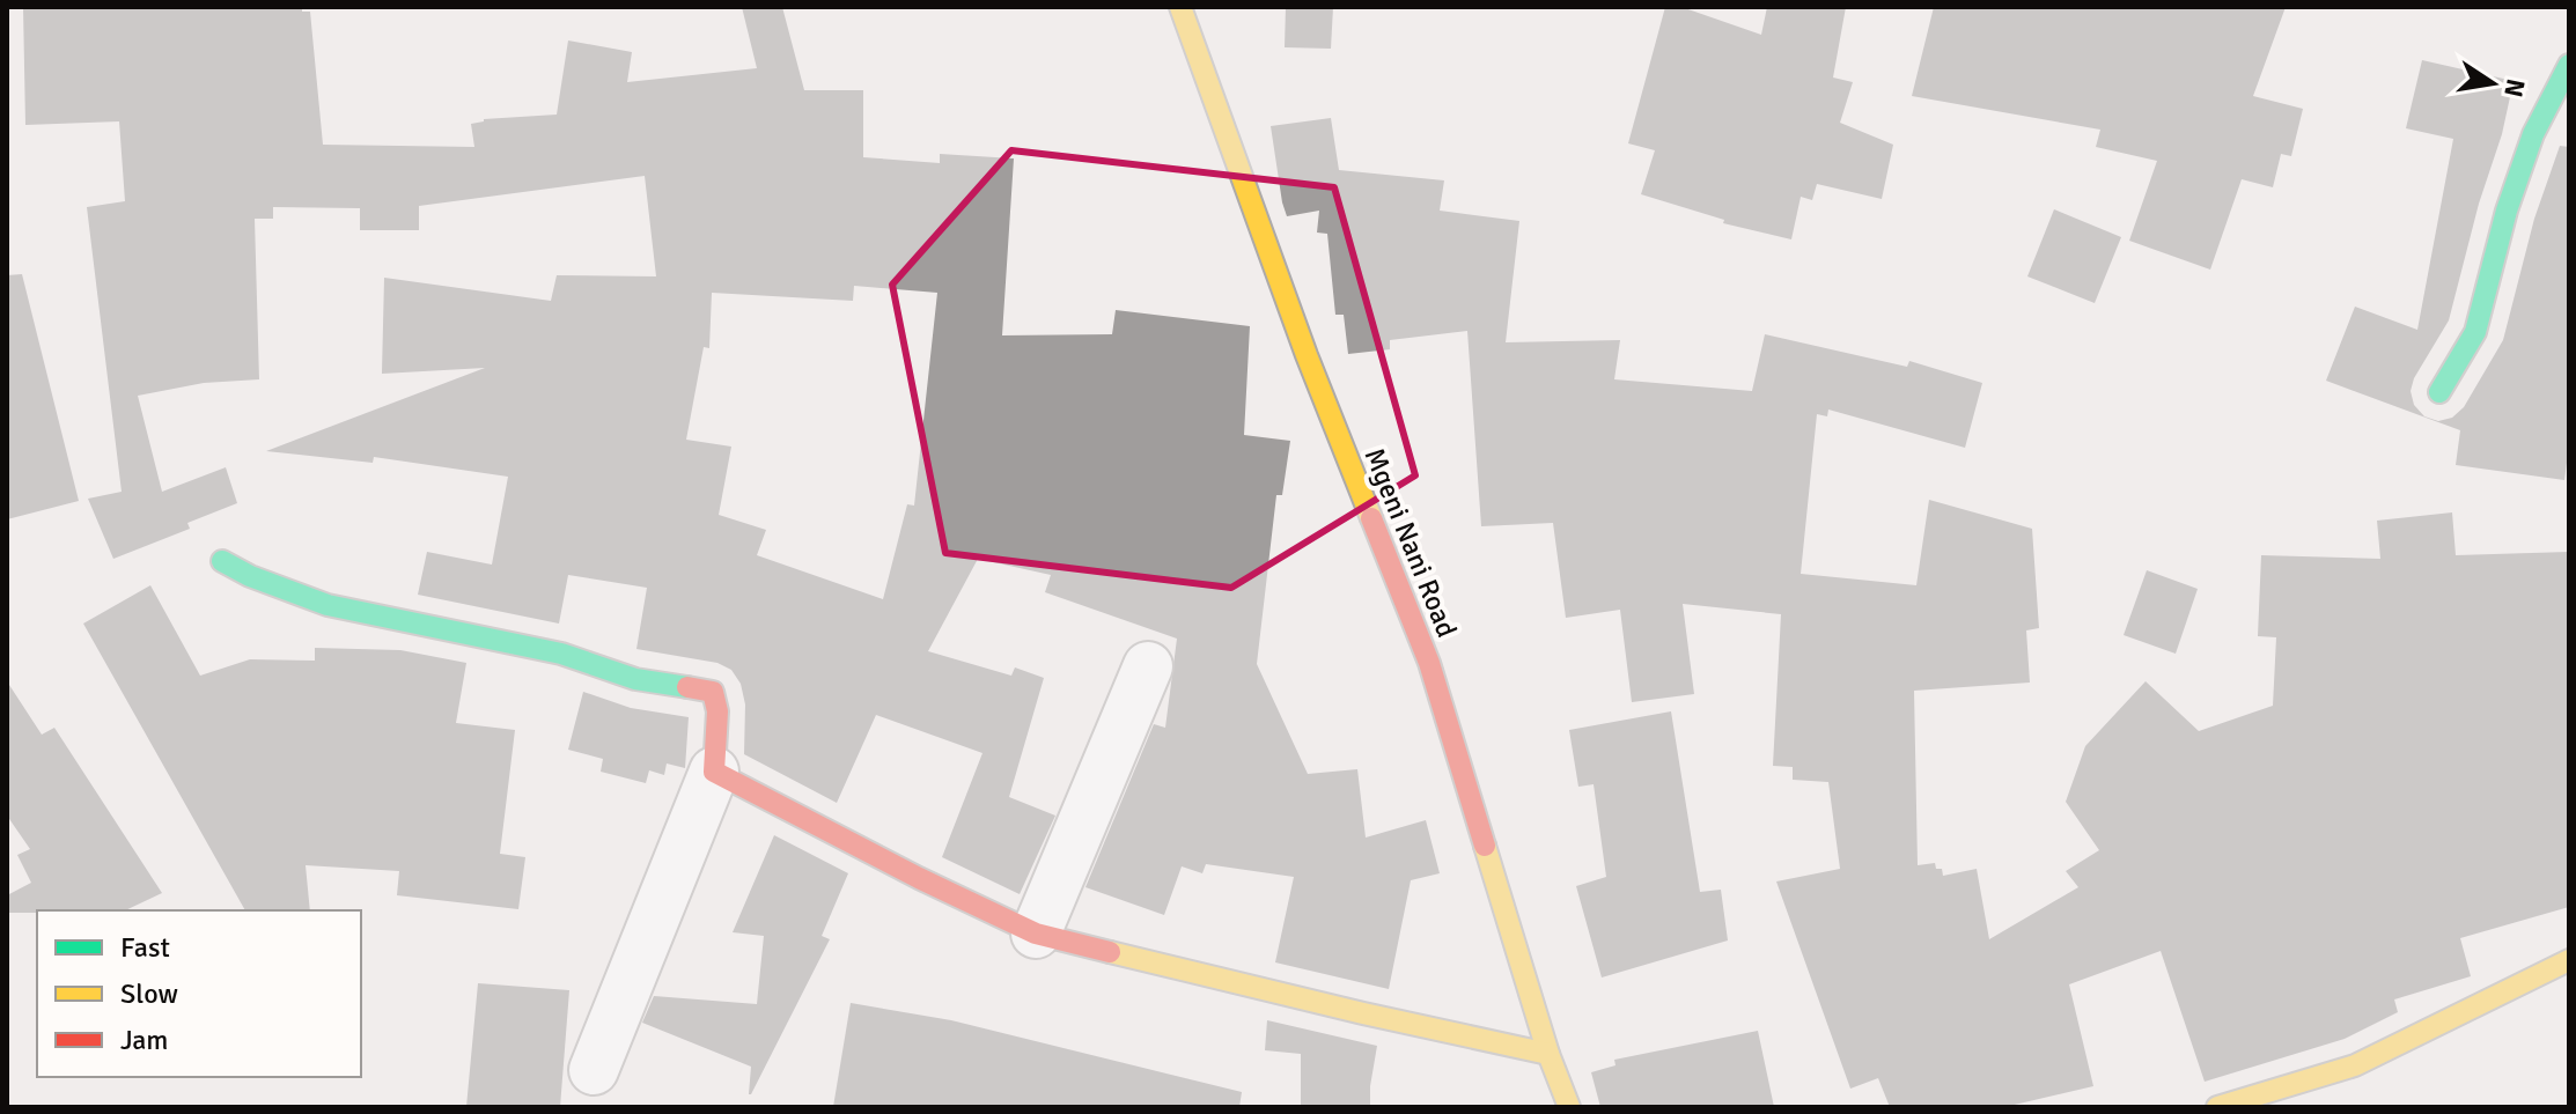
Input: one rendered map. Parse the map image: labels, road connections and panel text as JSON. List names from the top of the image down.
{
  "streets": {
    "street": ["Mgeni Nani Road"]
  },
  "legend": ["Fast", "Slow", "Jam"],
  "north": "right"
}
